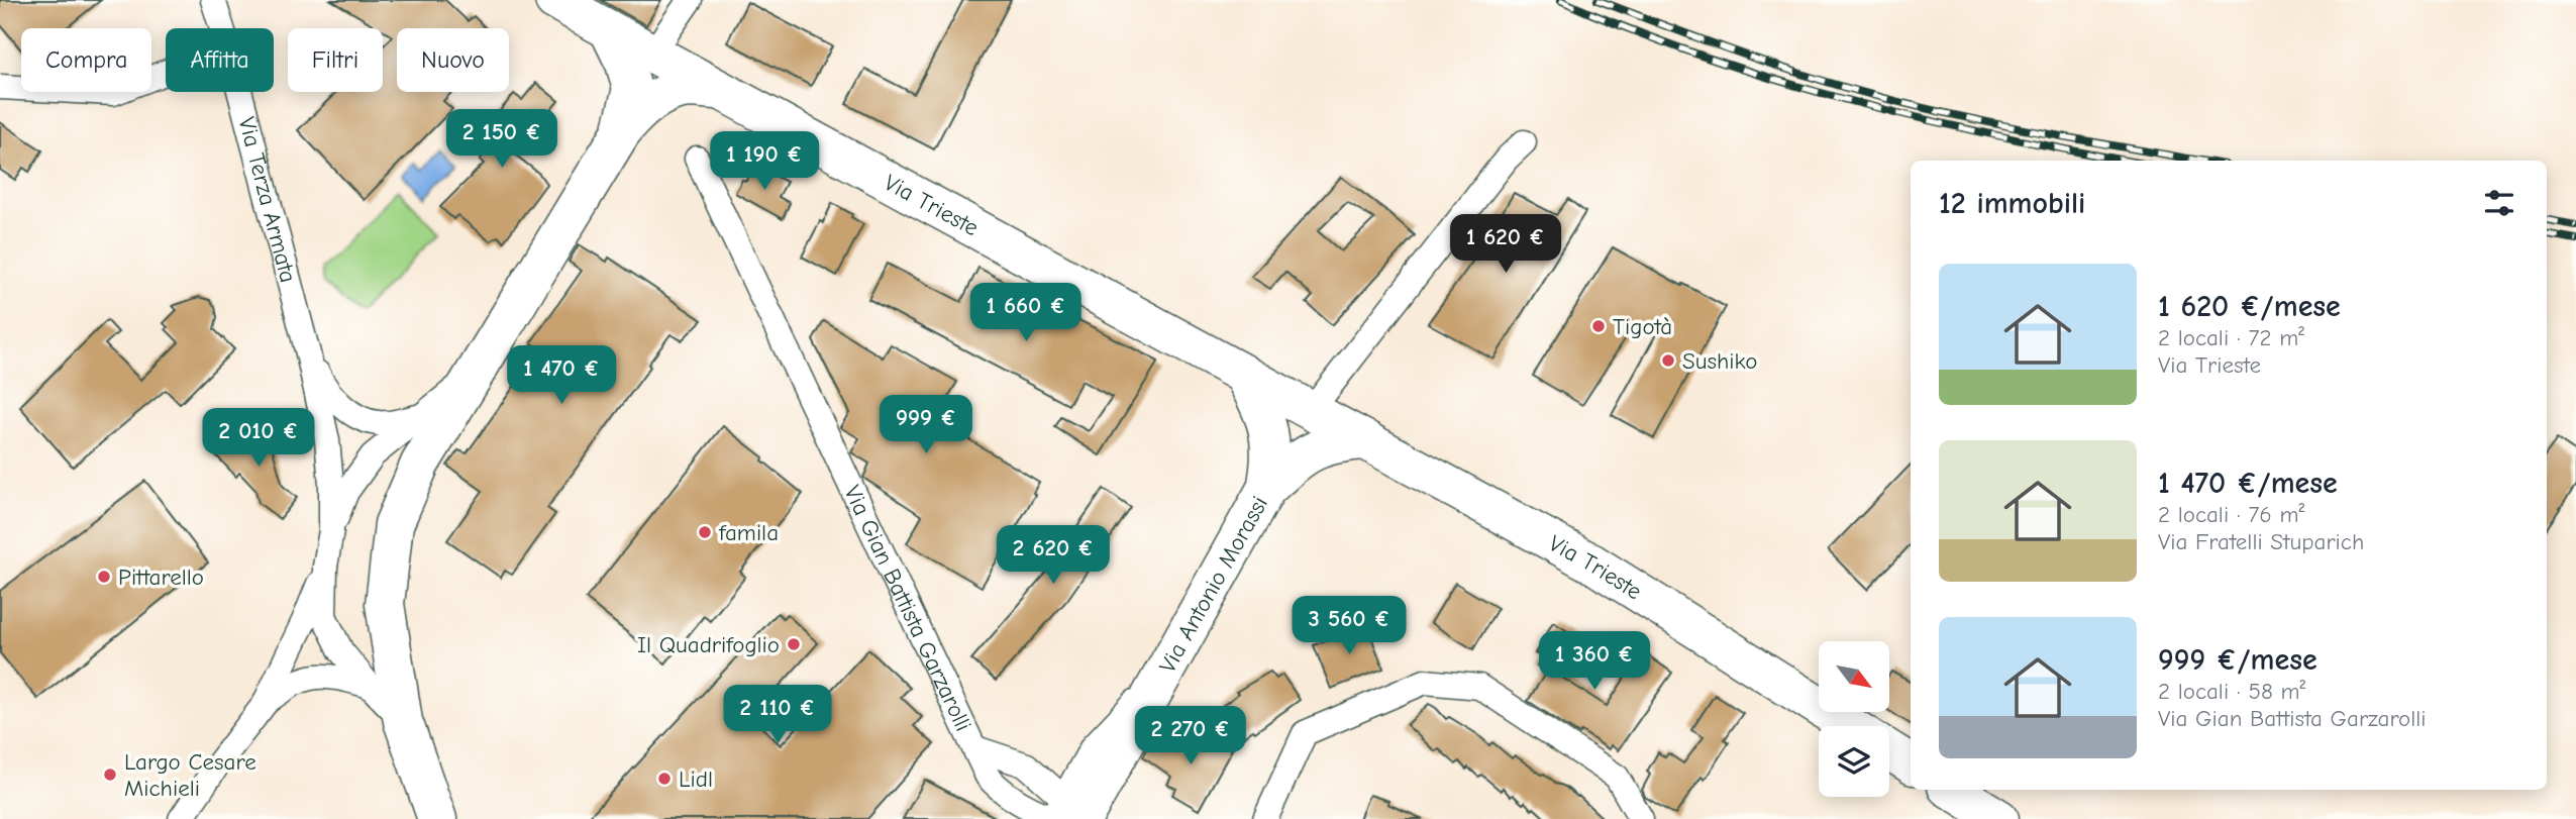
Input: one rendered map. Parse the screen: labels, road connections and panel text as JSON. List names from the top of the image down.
{
  "streets": {
    "main road": ["Via Terza Armata", "Via Trieste", "Via Antonio Morassi"],
    "street": ["Via Gian Battista Garzarolli"]
  },
  "crossings": [
    ["Via Trieste", "Via Antonio Morassi"],
    ["Via Antonio Morassi", "Via Gian Battista Garzarolli"]
  ],
  "places": [
    "Tigotà",
    "Sushiko",
    "famila",
    "Pittarello",
    "Il Quadrifoglio",
    "Largo Cesare Michieli",
    "Lidl"
  ],
  "north": "bottom right",
  "page": {
    "chip": [
      "Compra",
      "Affitta",
      "Filtri",
      "Nuovo"
    ],
    "price": [
      "2 150 €",
      "1 190 €",
      "1 620 €",
      "1 660 €",
      "1 470 €",
      "999 €",
      "2 010 €",
      "2 620 €",
      "3 560 €",
      "1 360 €",
      "2 110 €",
      "2 270 €"
    ],
    "heading": "12 immobili",
    "list": [
      {
        "name": "1 620 €/mese",
        "note": "2 locali · 72 m² · Via Trieste"
      },
      {
        "name": "1 470 €/mese",
        "note": "2 locali · 76 m² · Via Fratelli Stuparich"
      },
      {
        "name": "999 €/mese",
        "note": "2 locali · 58 m² · Via Gian Battista Garzarolli"
      }
    ]
  }
}
